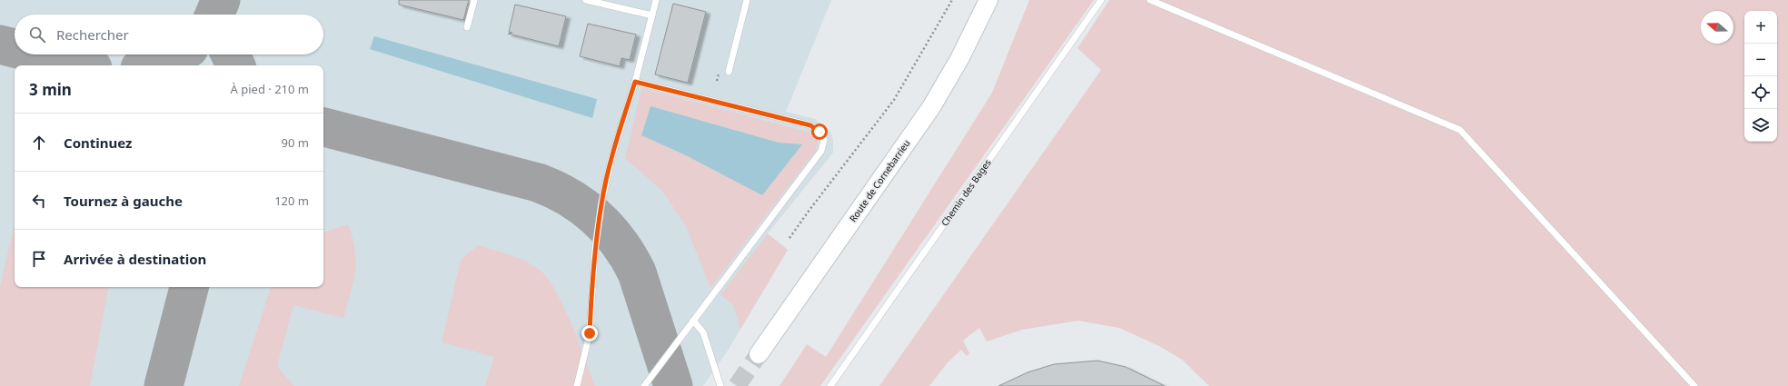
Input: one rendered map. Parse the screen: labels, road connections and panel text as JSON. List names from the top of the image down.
{
  "streets": {
    "main road": ["Route de Cornebarrieu"],
    "lane": ["Chemin des Bages"]
  },
  "north": "left",
  "page": {
    "map_buttons": ["+", "−"],
    "search": "Rechercher",
    "heading": ["3 min", "À pied · 210 m"],
    "list": [
      ["Continuez", "90 m"],
      ["Tournez à gauche", "120 m"],
      "Arrivée à destination"
    ]
  }
}
